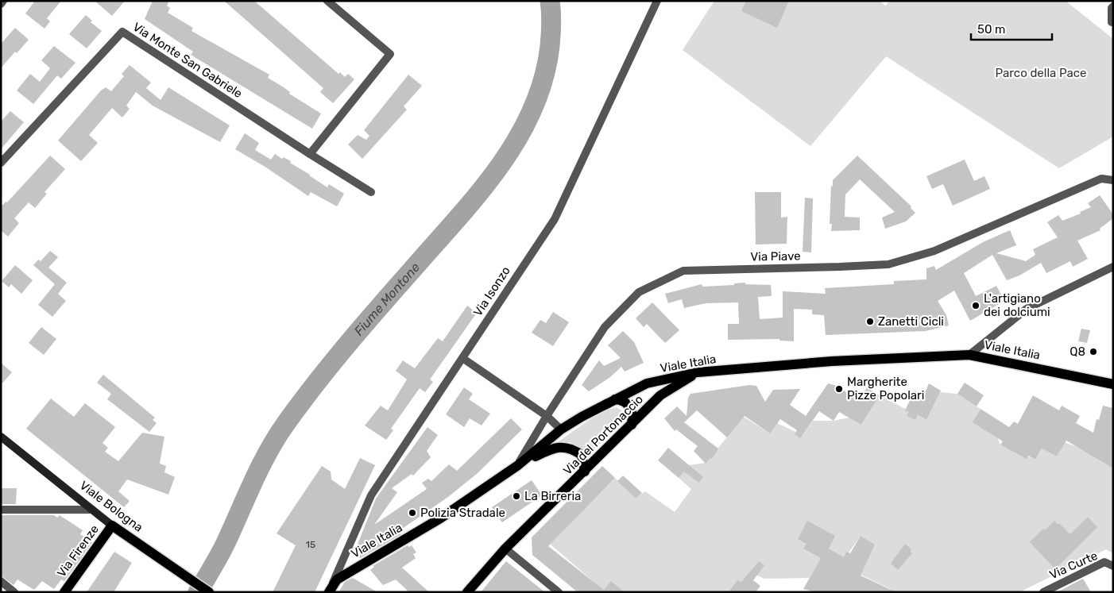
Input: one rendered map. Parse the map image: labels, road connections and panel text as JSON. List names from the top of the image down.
{
  "streets": {
    "main road": [
      "Viale Italia",
      "Via del Portonaccio",
      "Viale Bologna",
      "Via Firenze"
    ],
    "street": [
      "Via Monte San Gabriele",
      "Via Piave",
      "Via Isonzo",
      "Via Curte"
    ]
  },
  "crossings": [
    ["Via Piave", "Viale Italia"],
    ["Via Isonzo", "Viale Italia"],
    ["Viale Italia", "Via del Portonaccio"],
    ["Viale Bologna", "Via Firenze"]
  ],
  "water": ["Fiume Montone"],
  "parks": ["Parco della Pace"],
  "places": [
    "L'artigiano dei dolciumi",
    "Zanetti Cicli",
    "Q8",
    "Margherite Pizze Popolari",
    "La Birreria",
    "Polizia Stradale"
  ],
  "house_numbers": ["15"],
  "scale_bar": "50 m"
}
